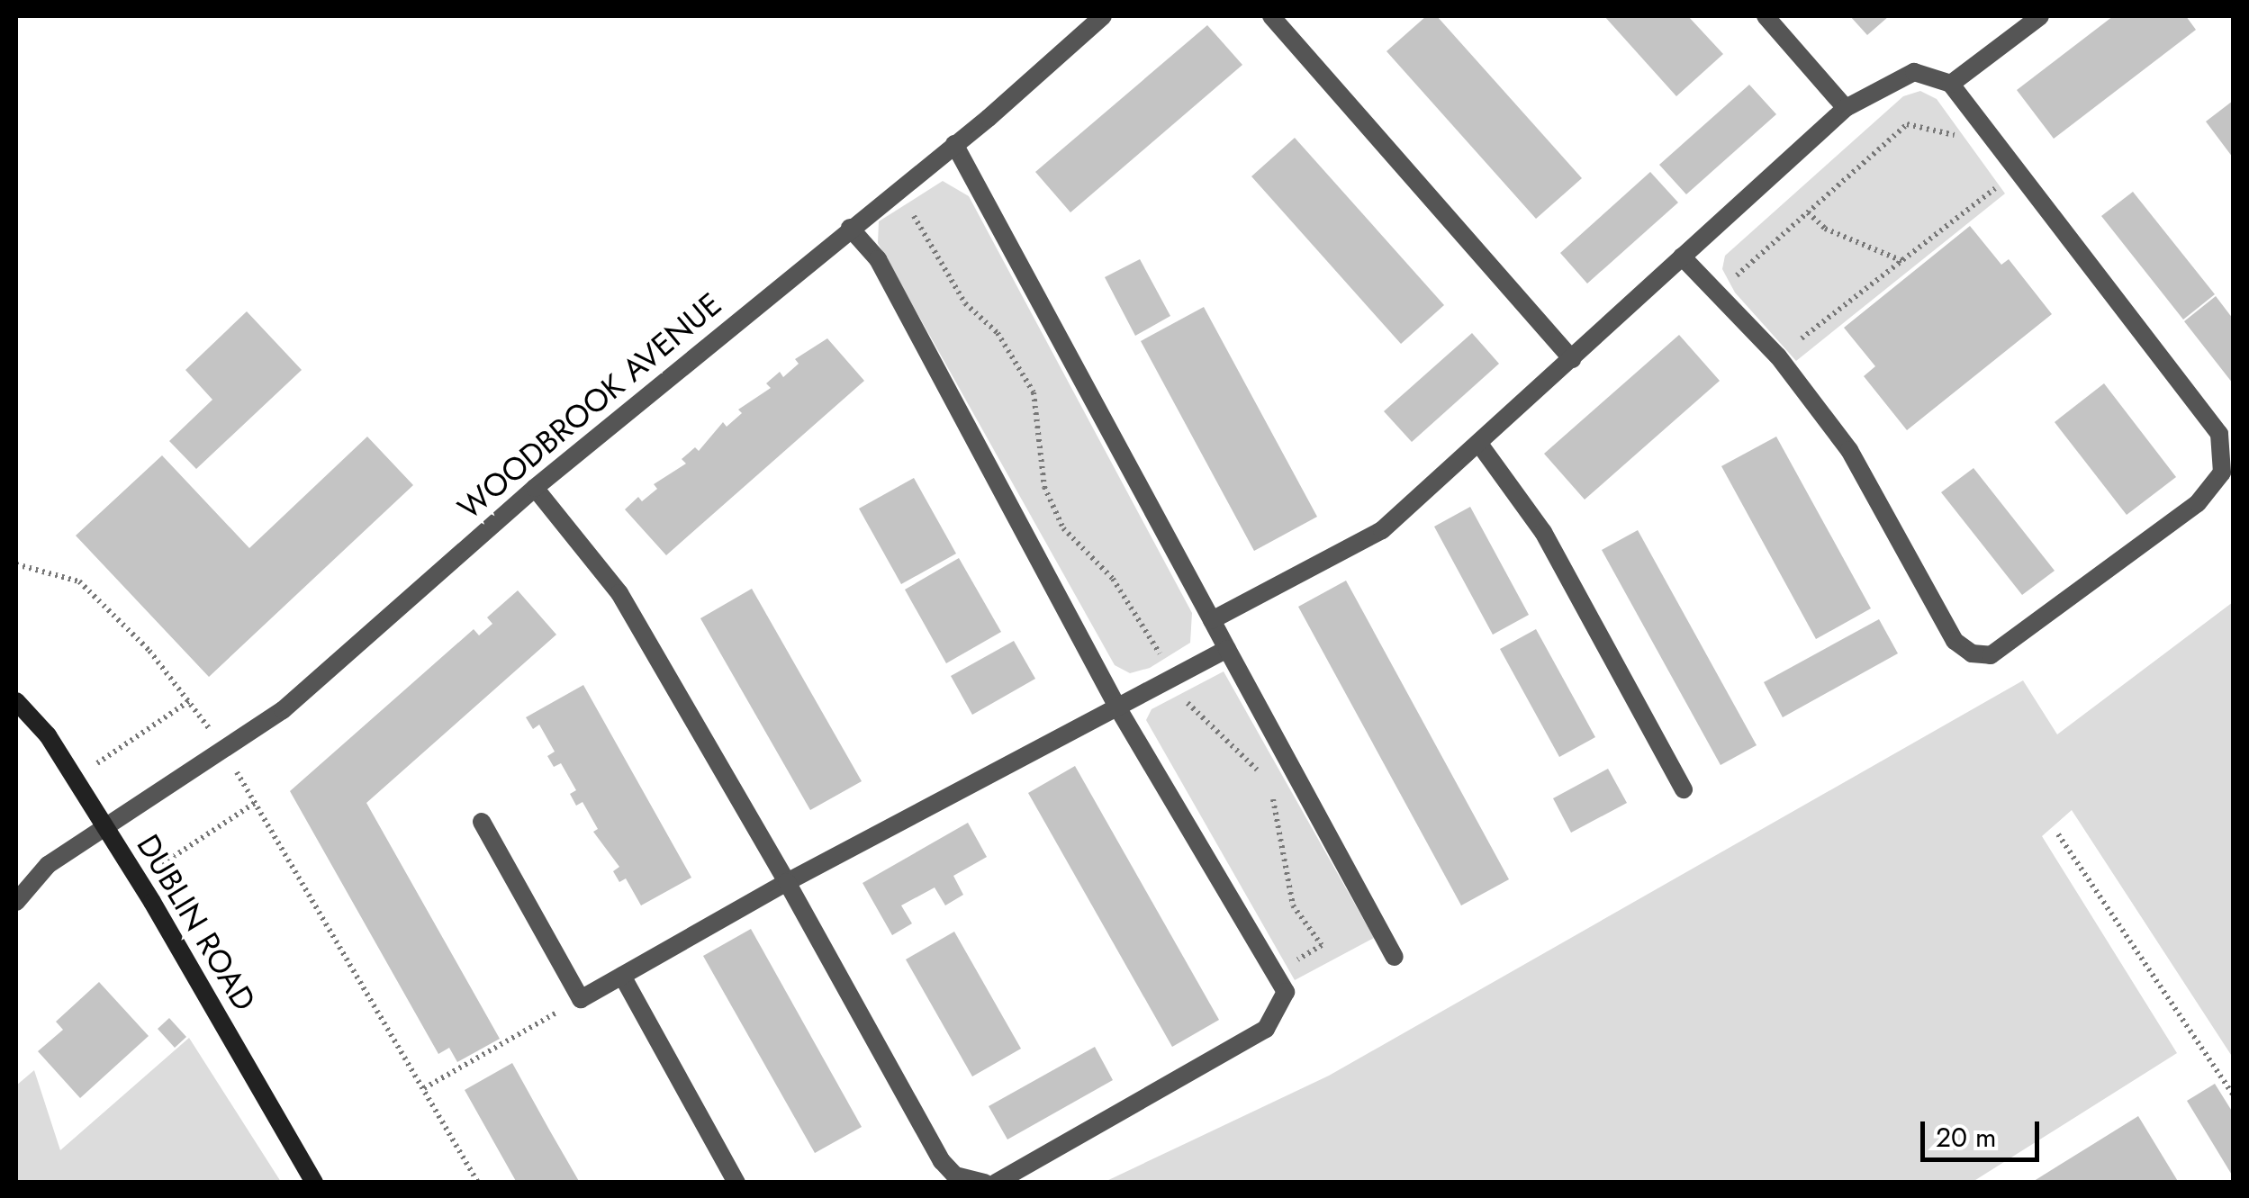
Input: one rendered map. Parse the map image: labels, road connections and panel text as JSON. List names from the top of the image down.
{
  "streets": {
    "main road": ["DUBLIN ROAD"],
    "street": ["WOODBROOK AVENUE"]
  },
  "crossings": [
    ["WOODBROOK AVENUE", "DUBLIN ROAD"]
  ],
  "scale_bar": "20 m"
}
